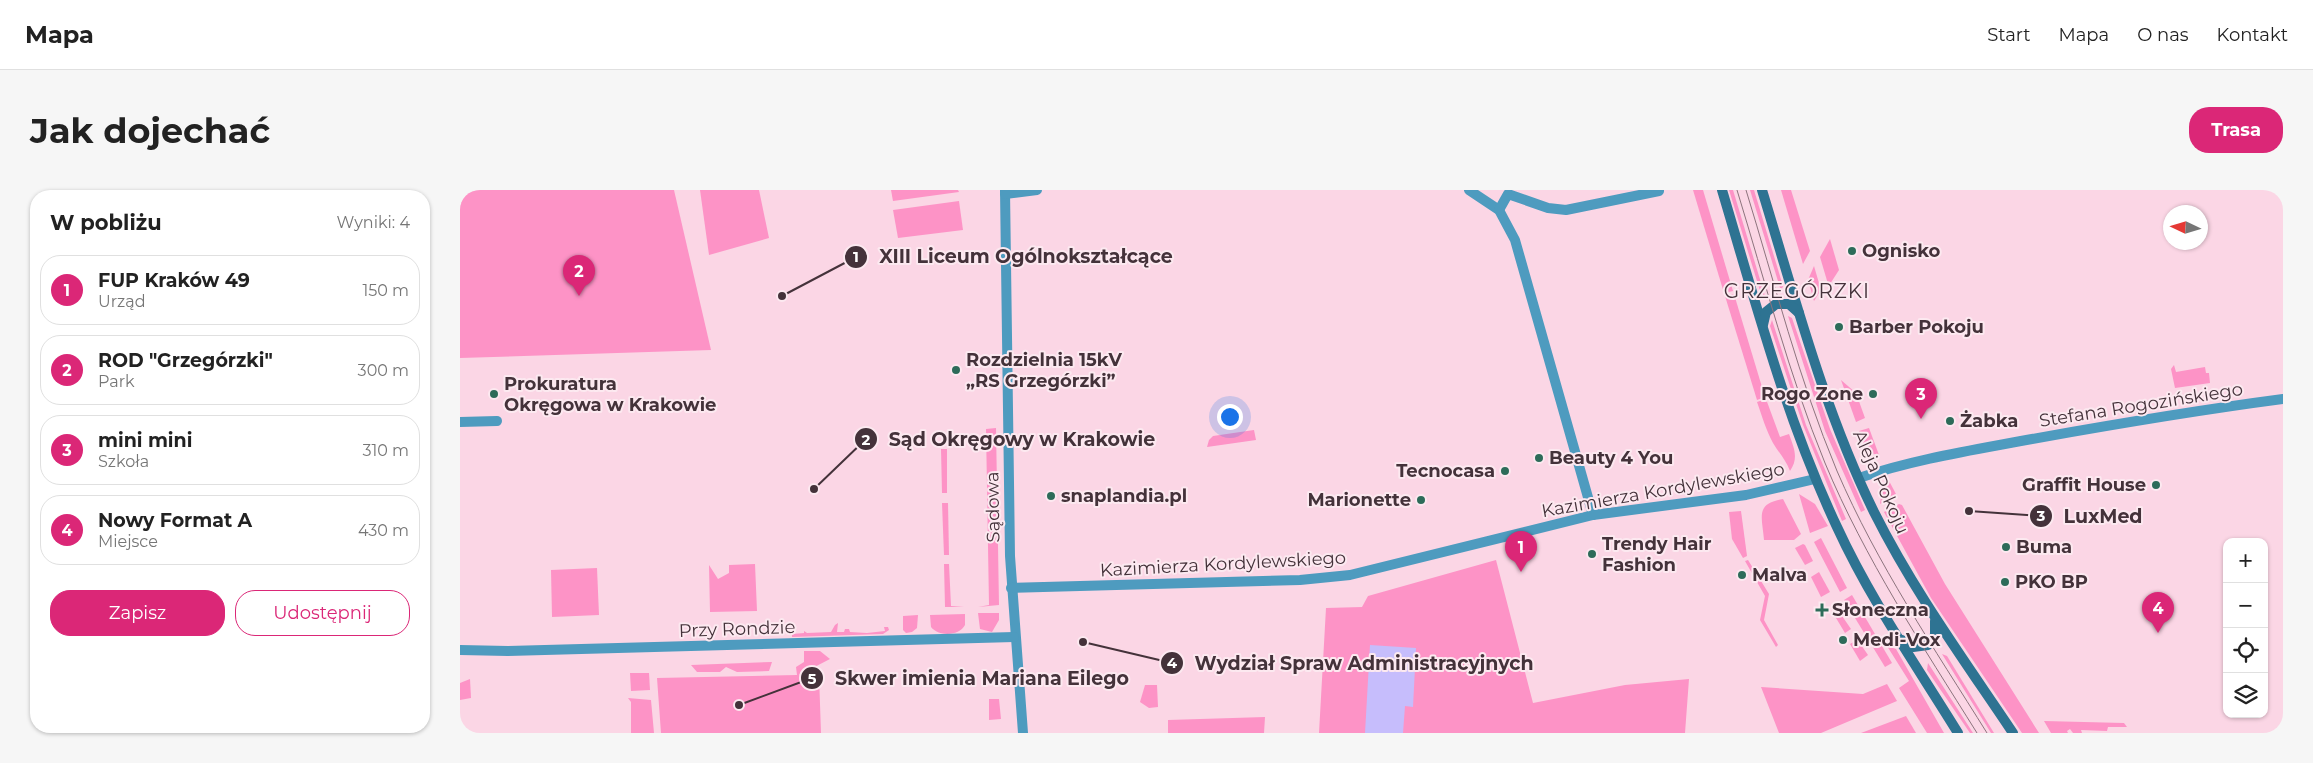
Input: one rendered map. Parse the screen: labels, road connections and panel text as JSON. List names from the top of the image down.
{
  "streets": {
    "main road": ["Aleja Pokoju"],
    "street": [
      "Stefana Rogozińskiego",
      "Kazimierza Kordylewskiego",
      "Sądowa",
      "Przy Rondzie"
    ]
  },
  "crossings": [
    ["Stefana Rogozińskiego", "Aleja Pokoju"],
    ["Kazimierza Kordylewskiego", "Sądowa"],
    ["Sądowa", "Przy Rondzie"]
  ],
  "districts": ["GRZEGÓRZKI"],
  "places": {
    "other": [
      "Ognisko",
      "XIII Liceum Ogólnokształcące",
      "Barber Pokoju",
      "Rozdzielnia 15kV „RS Grzegórzki”",
      "Prokuratura Okręgowa w Krakowie",
      "Rogo Zone",
      "Żabka",
      "Beauty 4 You",
      "Tecnocasa",
      "Graffit House",
      "Sąd Okręgowy w Krakowie",
      "snaplandia.pl",
      "Marionette",
      "LuxMed",
      "Buma",
      "Trendy Hair Fashion",
      "Malva",
      "PKO BP",
      "Medi-Vox",
      "Wydział Spraw Administracyjnych",
      "Skwer imienia Mariana Eilego"
    ],
    "health": ["Słoneczna"]
  },
  "north": "left",
  "page": {
    "header": "Mapa",
    "nav": [
      "Start",
      "Mapa",
      "O nas",
      "Kontakt"
    ],
    "buttons": [
      "Trasa",
      ["Zapisz", "Udostępnij"]
    ],
    "title": "Jak dojechać",
    "heading": ["W pobliżu", "Wyniki: 4"],
    "list": [
      {
        "mark": "1",
        "name": "FUP Kraków 49",
        "note": "Urząd",
        "value": "150 m"
      },
      {
        "mark": "2",
        "name": "ROD \"Grzegórzki\"",
        "note": "Park",
        "value": "300 m"
      },
      {
        "mark": "3",
        "name": "mini mini",
        "note": "Szkoła",
        "value": "310 m"
      },
      {
        "mark": "4",
        "name": "Nowy Format A",
        "note": "Miejsce",
        "value": "430 m"
      }
    ],
    "pins": [
      "2",
      "3",
      "1",
      "4"
    ],
    "map_buttons": ["+", "−"]
  }
}
